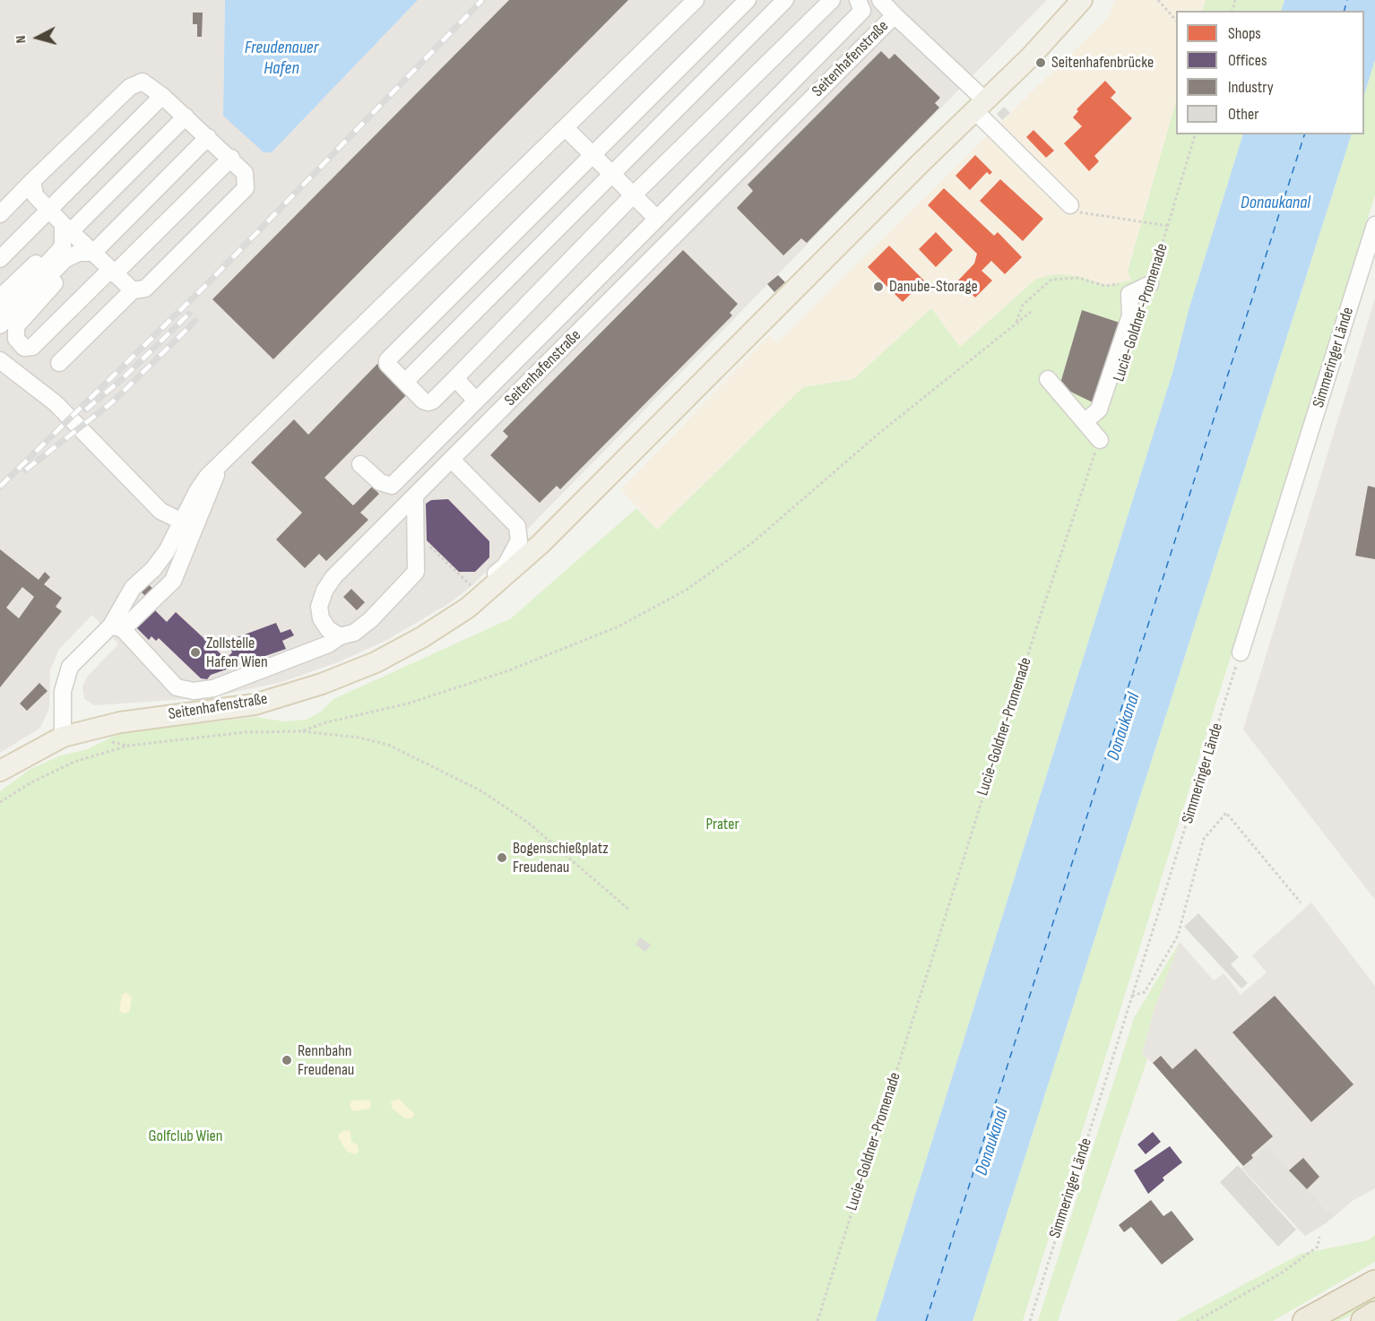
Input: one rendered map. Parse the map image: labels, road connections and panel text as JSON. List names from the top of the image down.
{
  "streets": {
    "main road": ["Seitenhafenstraße"],
    "street": ["Simmeringer Lände"],
    "path": ["Lucie-Goldner-Promenade"]
  },
  "water": ["Freudenauer Hafen", "Donaukanal"],
  "parks": ["Prater", "Golfclub Wien"],
  "places": [
    "Seitenhafenbrücke",
    "Danube-Storage",
    "Zollstelle Hafen Wien",
    "Bogenschießplatz Freudenau",
    "Rennbahn Freudenau"
  ],
  "legend": [
    "Shops",
    "Offices",
    "Industry",
    "Other"
  ],
  "north": "left"
}
